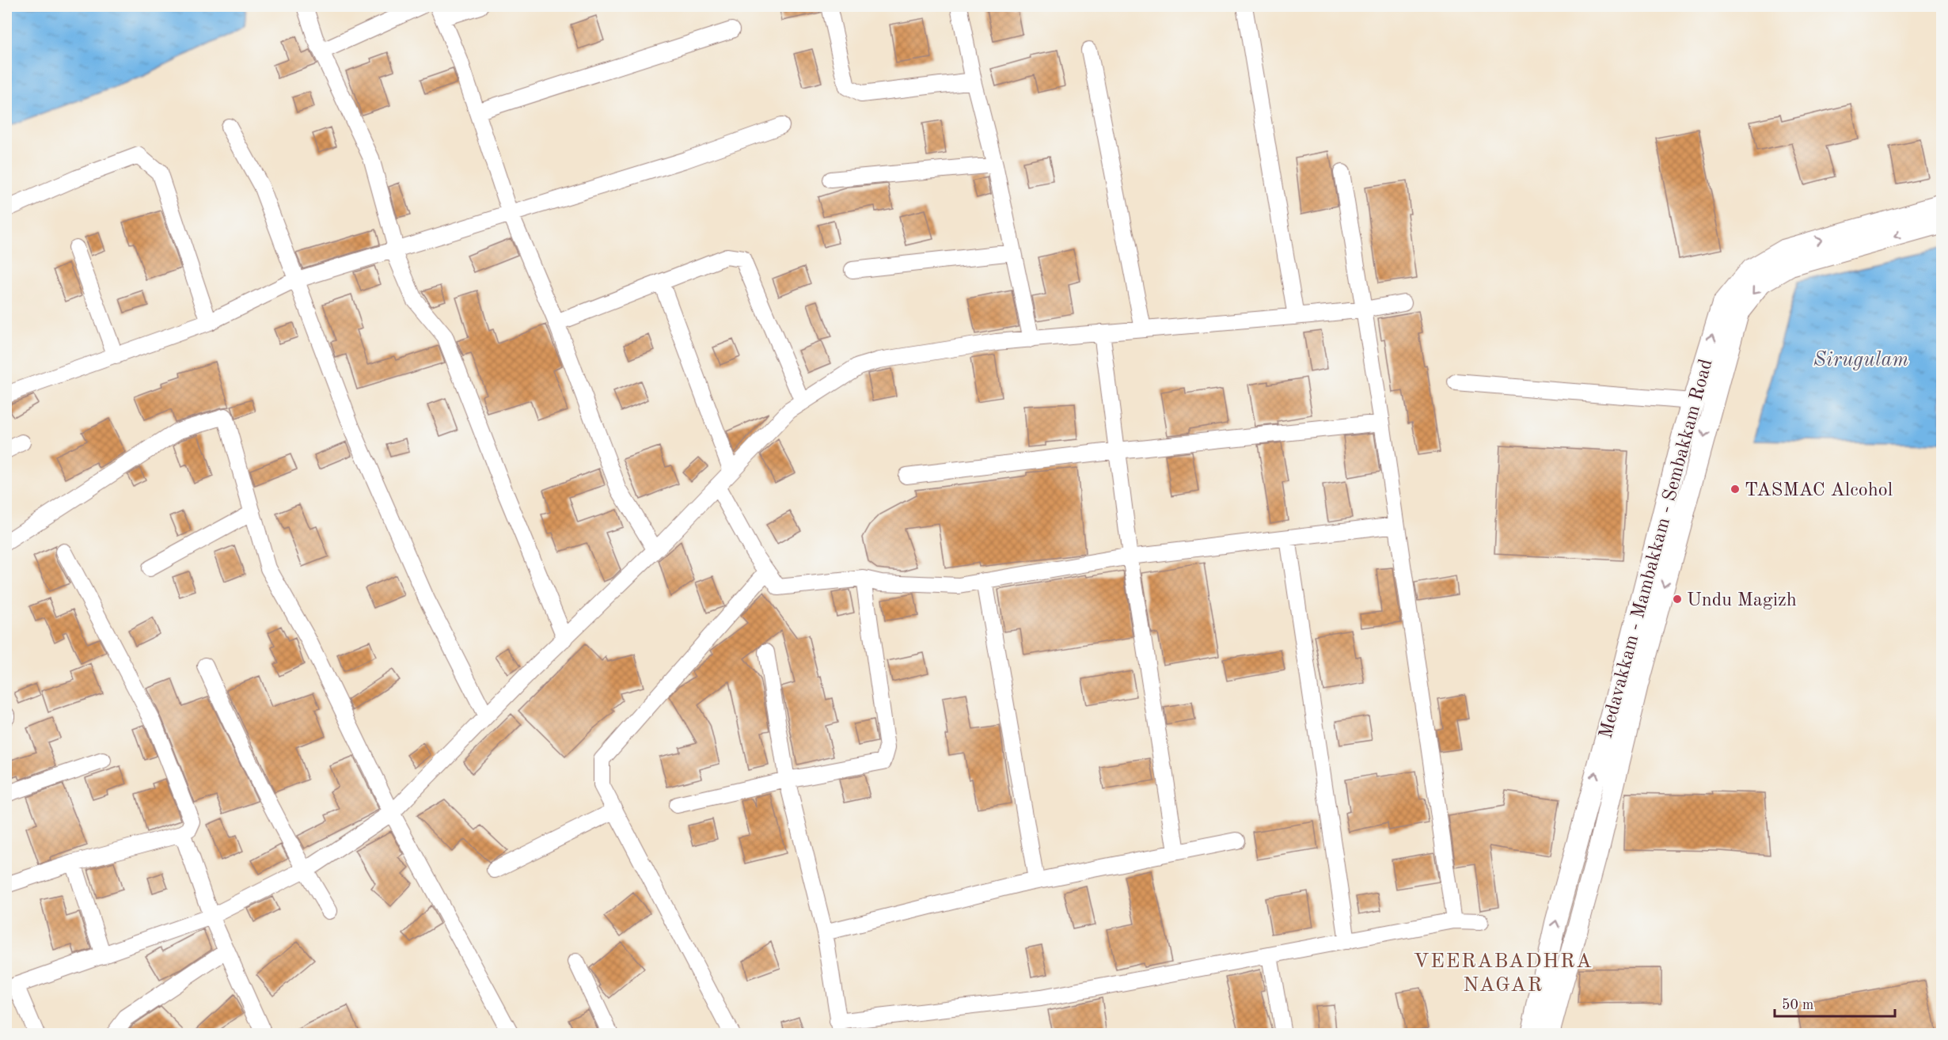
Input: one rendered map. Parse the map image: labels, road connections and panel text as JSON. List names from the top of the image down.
{
  "streets": {
    "main road": ["Medavakkam - Mambakkam - Sembakkam Road"]
  },
  "districts": ["VEERABADHRA NAGAR"],
  "water": ["Sirugulam"],
  "places": ["TASMAC Alcohol", "Undu Magizh"],
  "scale_bar": "50 m"
}
